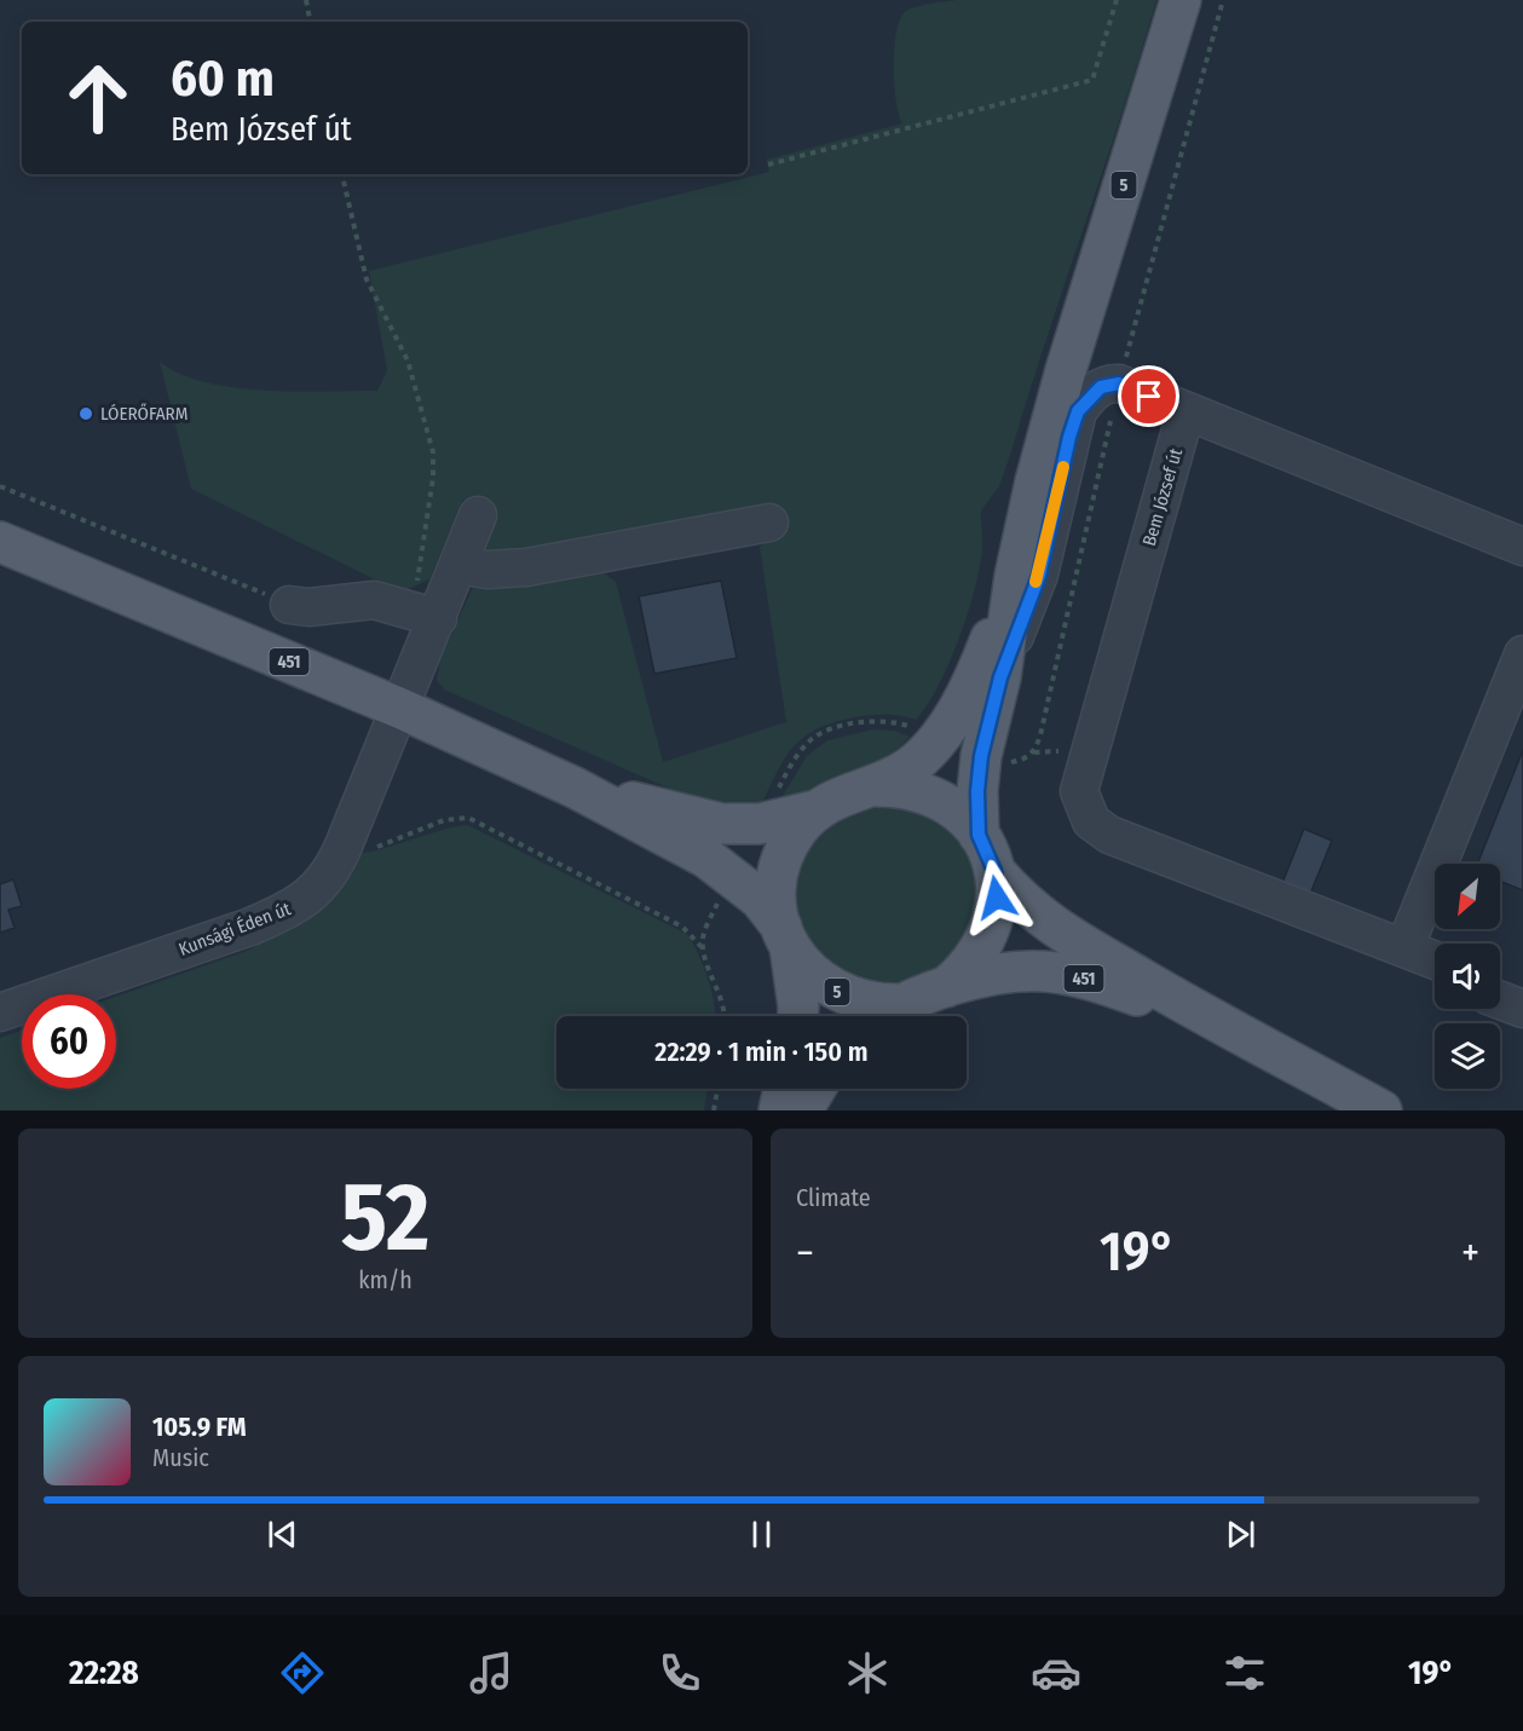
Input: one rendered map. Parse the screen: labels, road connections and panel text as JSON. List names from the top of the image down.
{
  "streets": {
    "main road": ["5", "451"],
    "street": ["Bem József út", "Kunsági Éden út"]
  },
  "crossings": [
    ["5", "451"],
    ["451", "Kunsági Éden út"]
  ],
  "places": ["LÓERŐFARM"],
  "north": "bottom left",
  "page": {
    "turn": ["60 m", "Bem József út"],
    "limit": "60",
    "trip": "22:29 · 1 min · 150 m",
    "tile": [
      ["52", "km/h"],
      "Climate"
    ],
    "heat": ["−", "19°", "+"],
    "song": ["105.9 FM", "Music"],
    "tabs": ["22:28", "19°"]
  }
}
